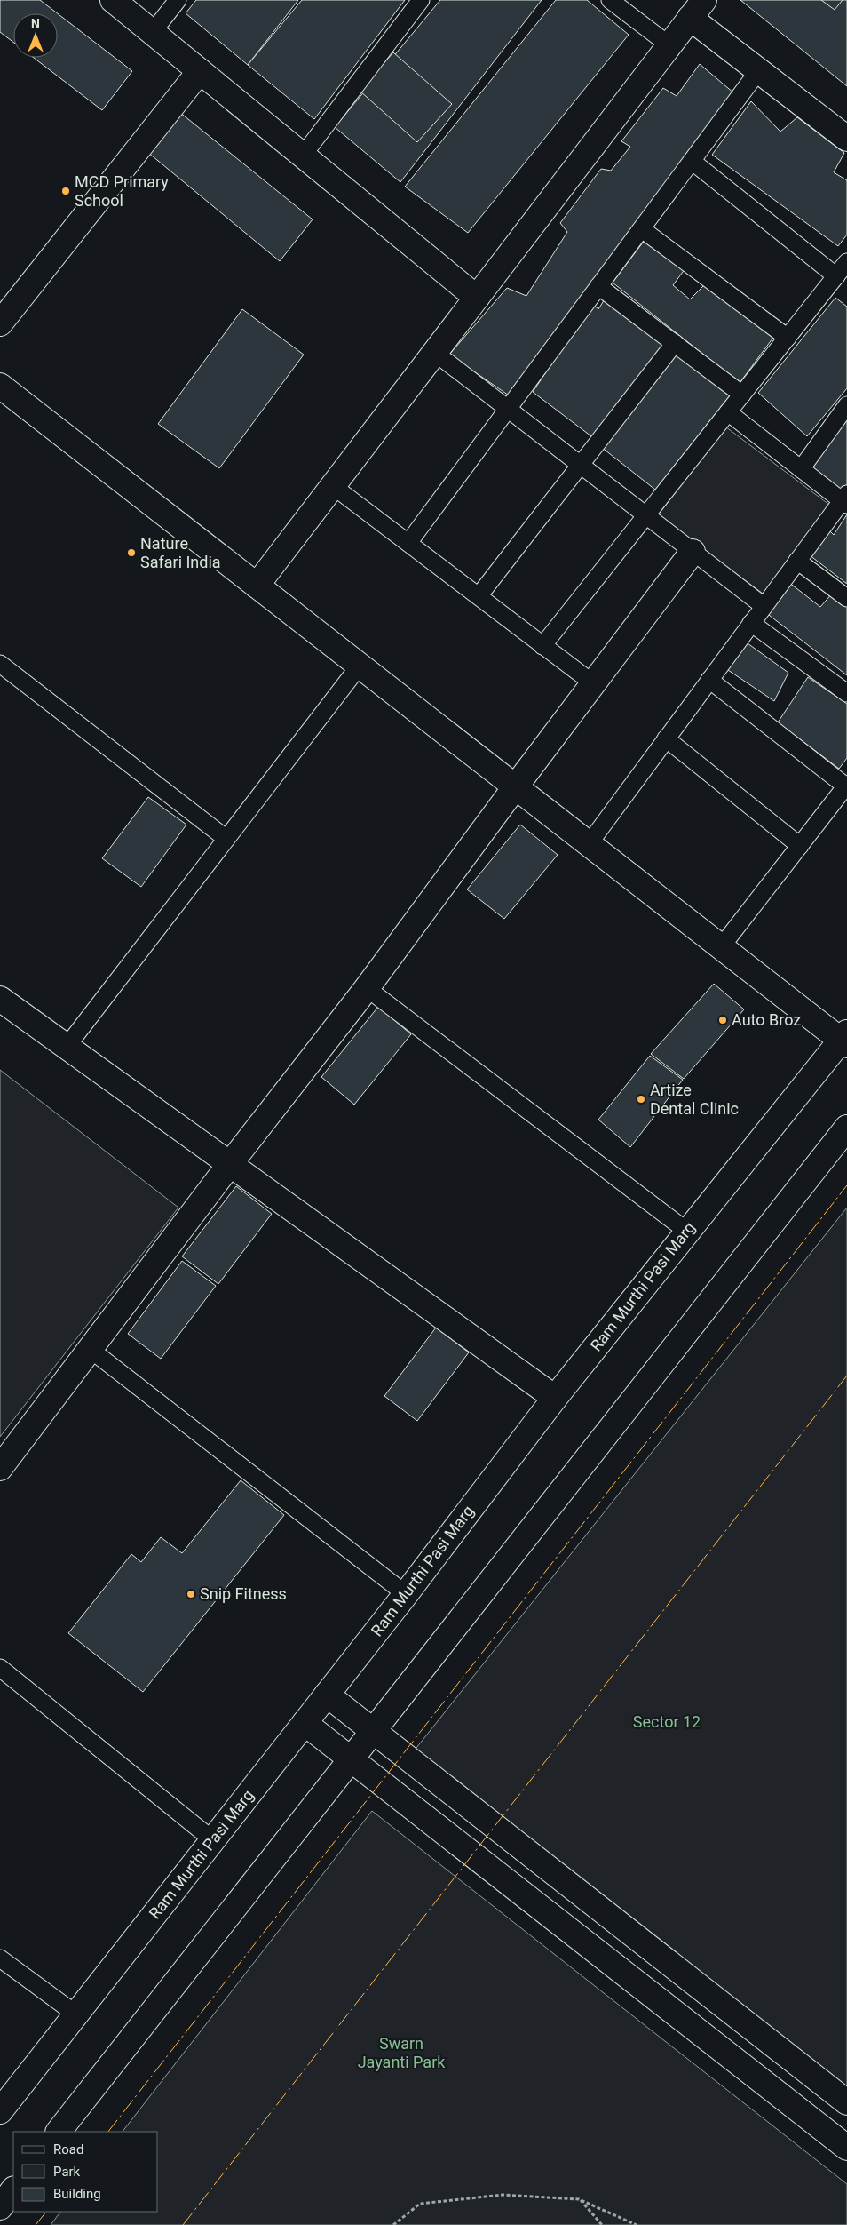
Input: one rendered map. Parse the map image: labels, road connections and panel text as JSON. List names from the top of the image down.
{
  "streets": {
    "street": ["Ram Murthi Pasi Marg"]
  },
  "parks": ["Sector 12", "Swarn Jayanti Park"],
  "places": [
    "MCD Primary School",
    "Nature Safari India",
    "Auto Broz",
    "Artize Dental Clinic",
    "Snip Fitness"
  ],
  "legend": ["Road", "Park", "Building"],
  "north": "top"
}
